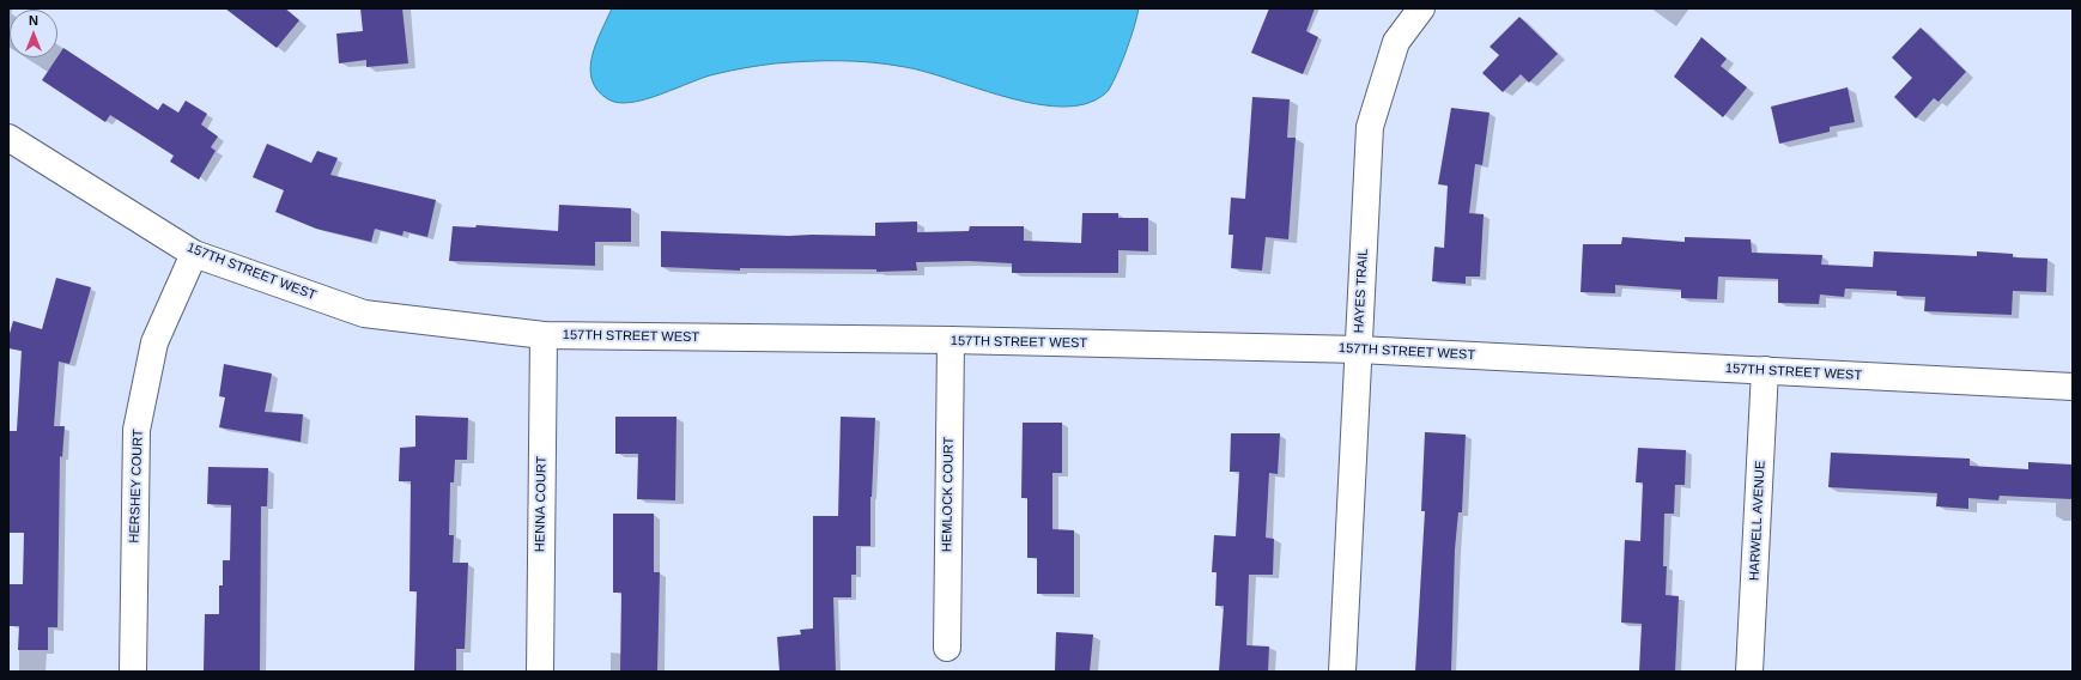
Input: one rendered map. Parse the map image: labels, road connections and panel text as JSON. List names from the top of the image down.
{
  "streets": {
    "street": [
      "157TH STREET WEST",
      "HAYES TRAIL",
      "HERSHEY COURT",
      "HEMLOCK COURT",
      "HENNA COURT",
      "HARWELL AVENUE"
    ]
  },
  "crossings": [
    ["157TH STREET WEST", "HAYES TRAIL"],
    ["157TH STREET WEST", "HERSHEY COURT"],
    ["157TH STREET WEST", "HEMLOCK COURT"],
    ["157TH STREET WEST", "HENNA COURT"],
    ["157TH STREET WEST", "HARWELL AVENUE"]
  ],
  "north": "top"
}
